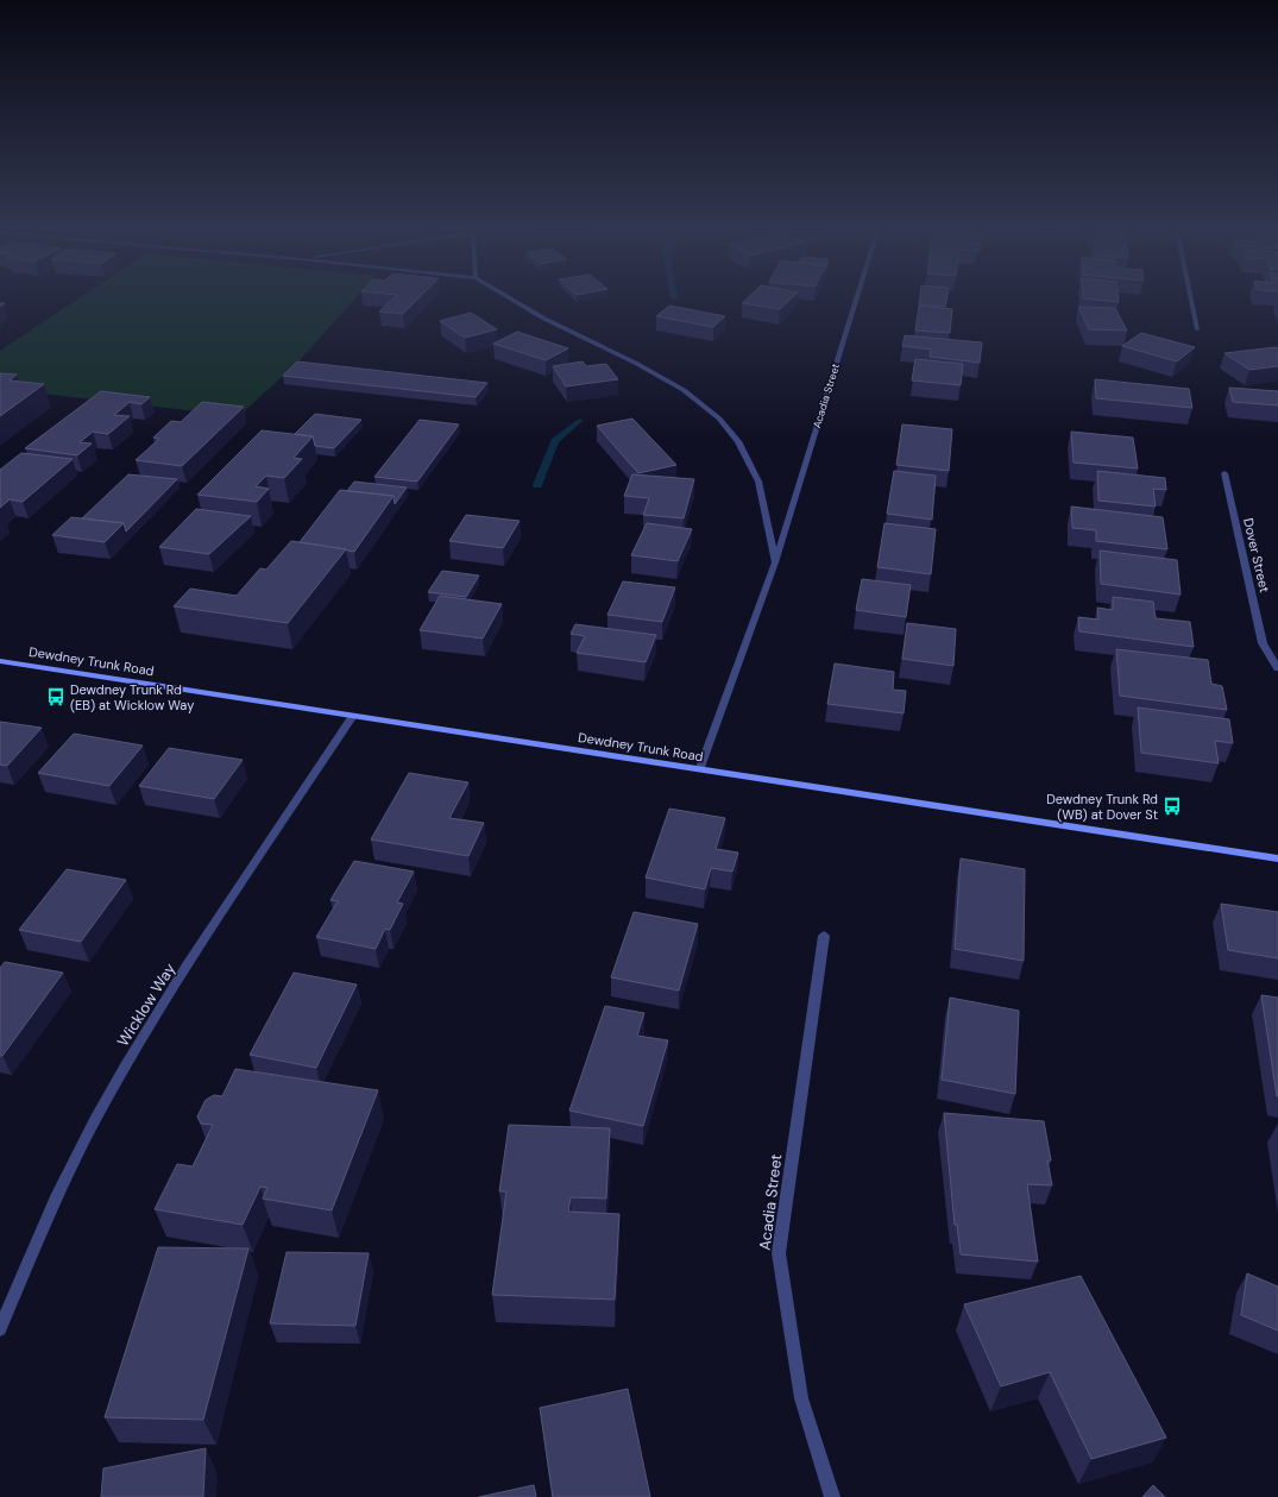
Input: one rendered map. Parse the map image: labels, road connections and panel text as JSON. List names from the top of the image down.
{
  "streets": {
    "main road": ["Dewdney Trunk Road"],
    "street": ["Acadia Street", "Dover Street", "Wicklow Way"]
  },
  "crossings": [
    ["Acadia Street", "Dewdney Trunk Road"],
    ["Dewdney Trunk Road", "Wicklow Way"]
  ],
  "places": {
    "bus stop": ["Dewdney Trunk Rd (EB) at Wicklow Way", "Dewdney Trunk Rd (WB) at Dover St"]
  }
}
